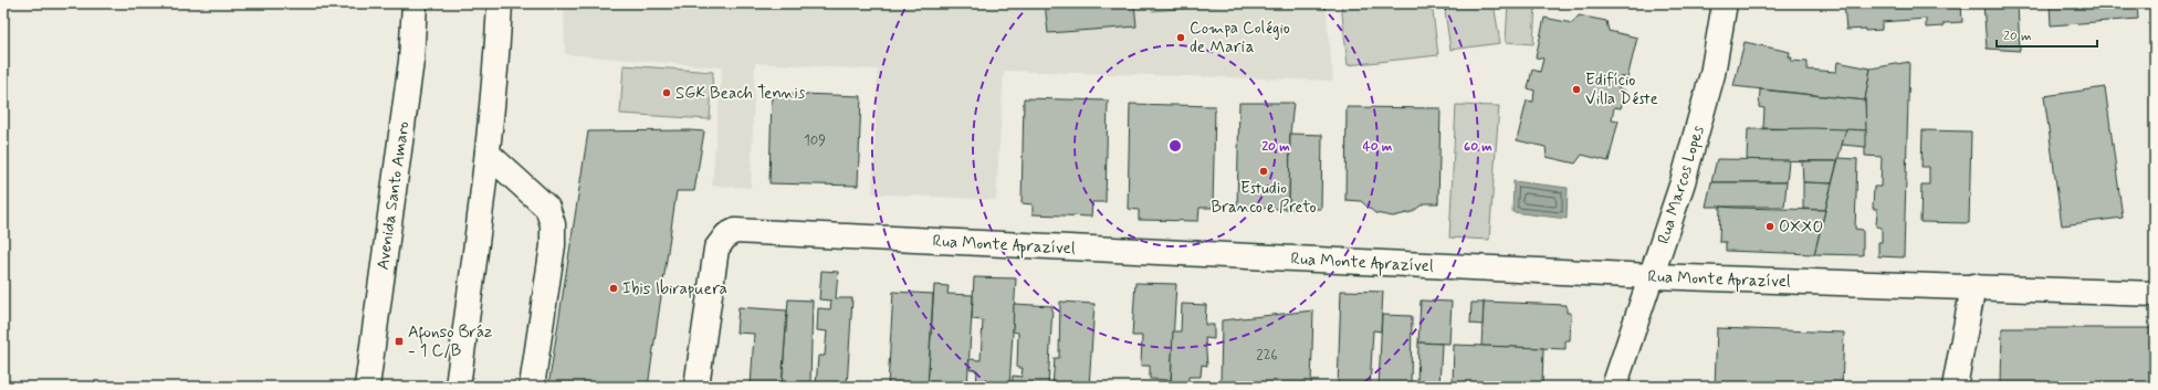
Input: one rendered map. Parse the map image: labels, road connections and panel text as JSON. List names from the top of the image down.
{
  "streets": {
    "street": ["Rua Marcos Lopes", "Avenida Santo Amaro", "Rua Monte Aprazível"]
  },
  "crossings": [
    ["Rua Marcos Lopes", "Rua Monte Aprazível"]
  ],
  "places": {
    "other": [
      "Compa Colégio de Maria",
      "Edifício Villa Déste",
      "SGK Beach Tennis",
      "Estudio Branco e Preto",
      "OXXO",
      "Ibis Ibirapuera"
    ],
    "transit": ["Afonso Bráz - 1 C/B"]
  },
  "house_numbers": ["109", "226"],
  "scale_bar": "20 m",
  "rings": ["20 m", "40 m", "60 m"]
}
